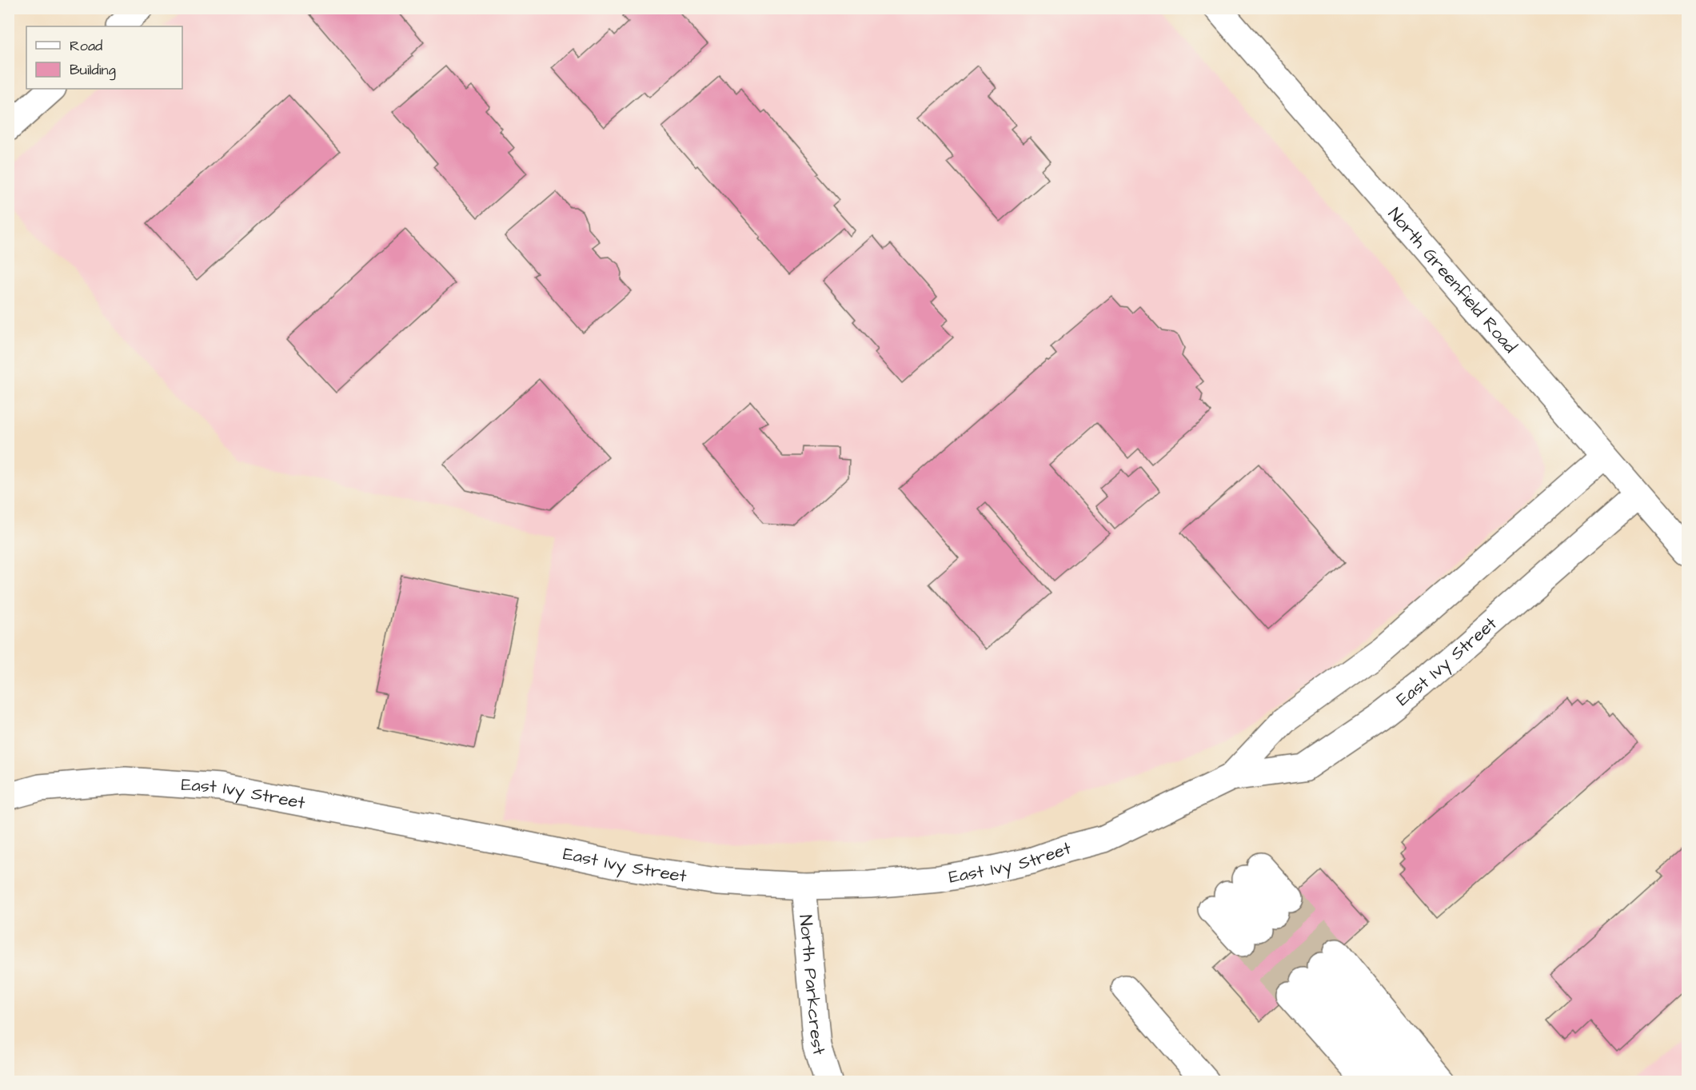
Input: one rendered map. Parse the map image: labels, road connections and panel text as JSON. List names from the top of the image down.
{
  "streets": {
    "street": ["North Greenfield Road", "East Ivy Street", "North Parkcrest"]
  },
  "crossings": [
    ["North Greenfield Road", "East Ivy Street"],
    ["East Ivy Street", "North Parkcrest"]
  ],
  "legend": ["Road", "Building"]
}
